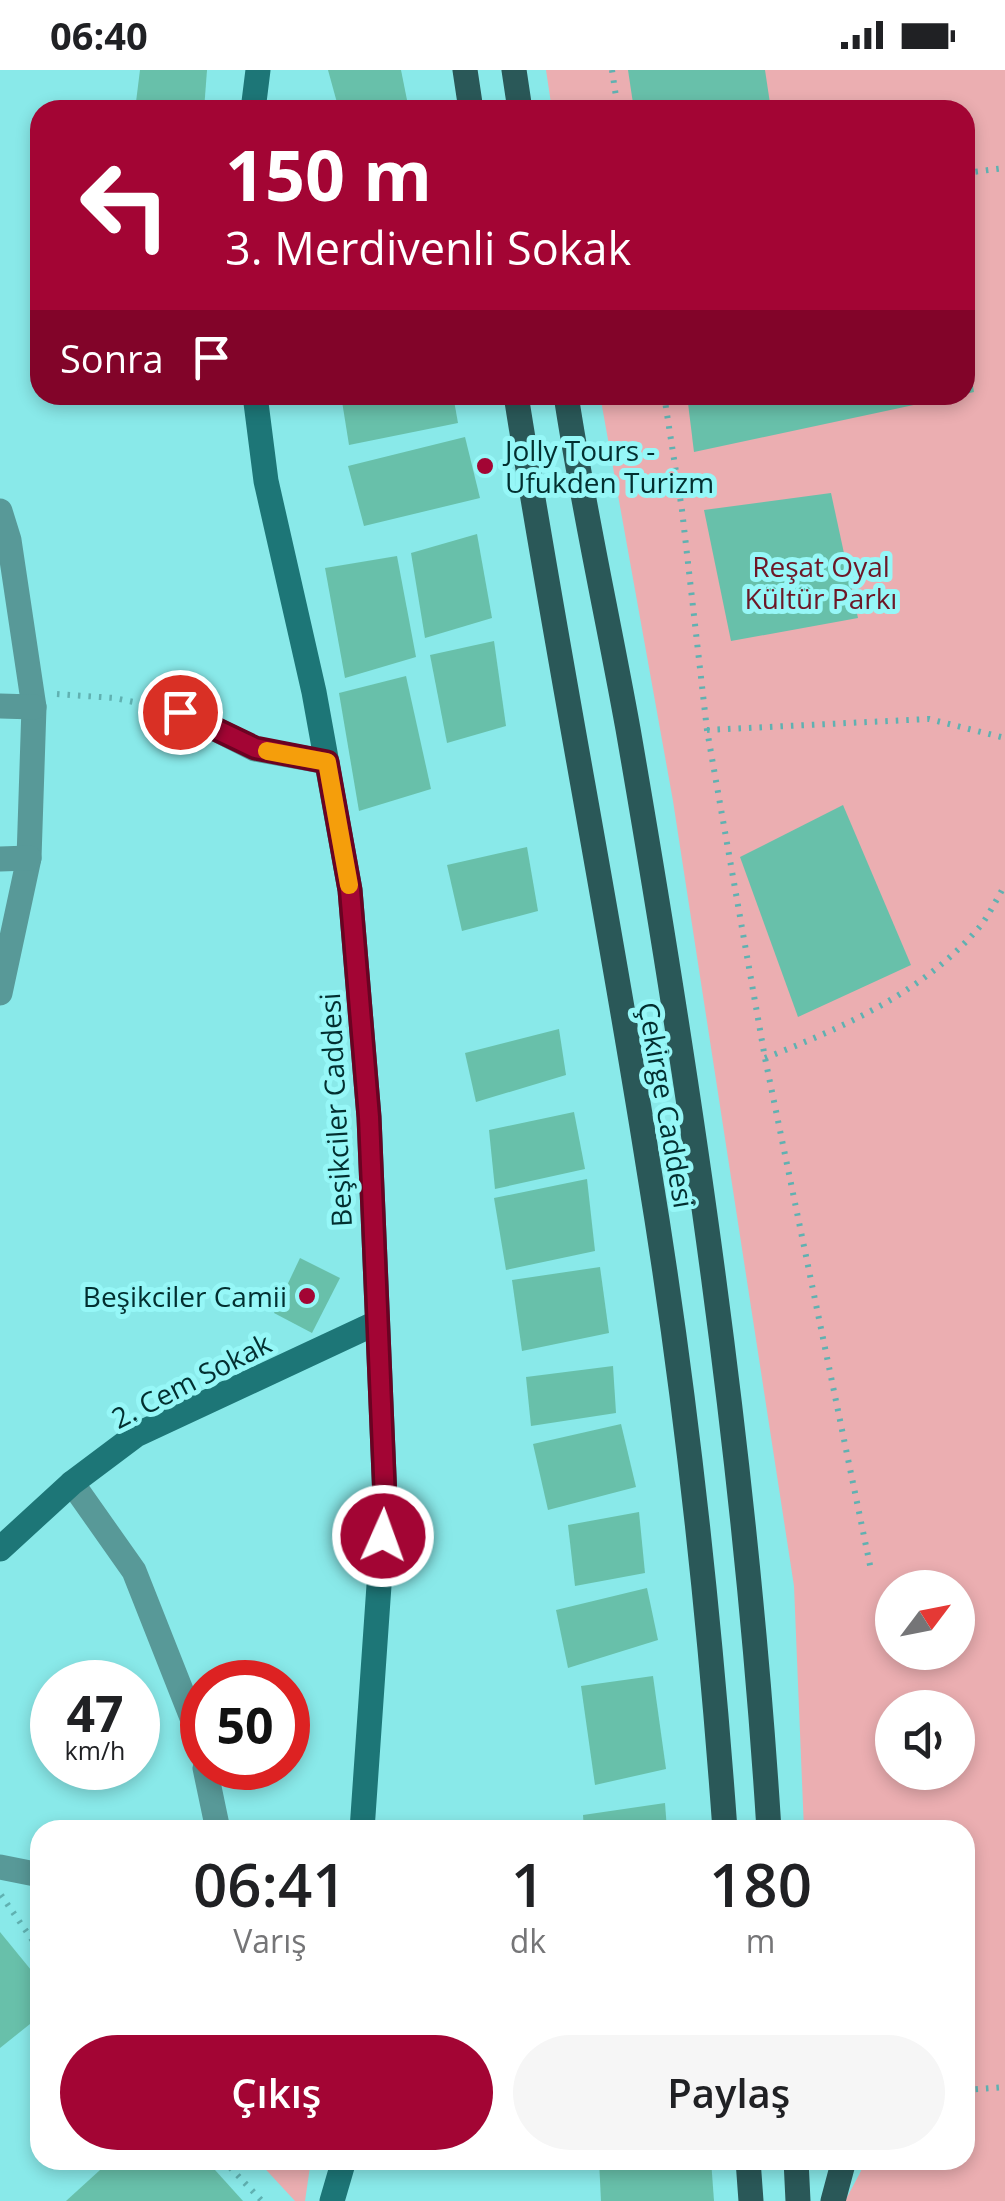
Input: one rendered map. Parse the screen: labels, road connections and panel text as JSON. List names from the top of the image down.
{
  "streets": {
    "main road": ["Çekirge Caddesi", "Beşikciler Caddesi", "2. Cem Sokak"]
  },
  "crossings": [
    ["Beşikciler Caddesi", "2. Cem Sokak"]
  ],
  "parks": ["Reşat Oyal Kültür Parkı"],
  "places": ["Jolly Tours - Ufukden Turizm", "Beşikciler Camii"],
  "north": "top right",
  "page": {
    "status": "06:40",
    "turn": ["150 m", "3. Merdivenli Sokak"],
    "then": "Sonra",
    "speed": "47 km/h",
    "limit": "50",
    "eta": [
      "06:41",
      "Varış",
      "1",
      "dk",
      "180",
      "m"
    ],
    "buttons": ["Çıkış", "Paylaş"]
  }
}
